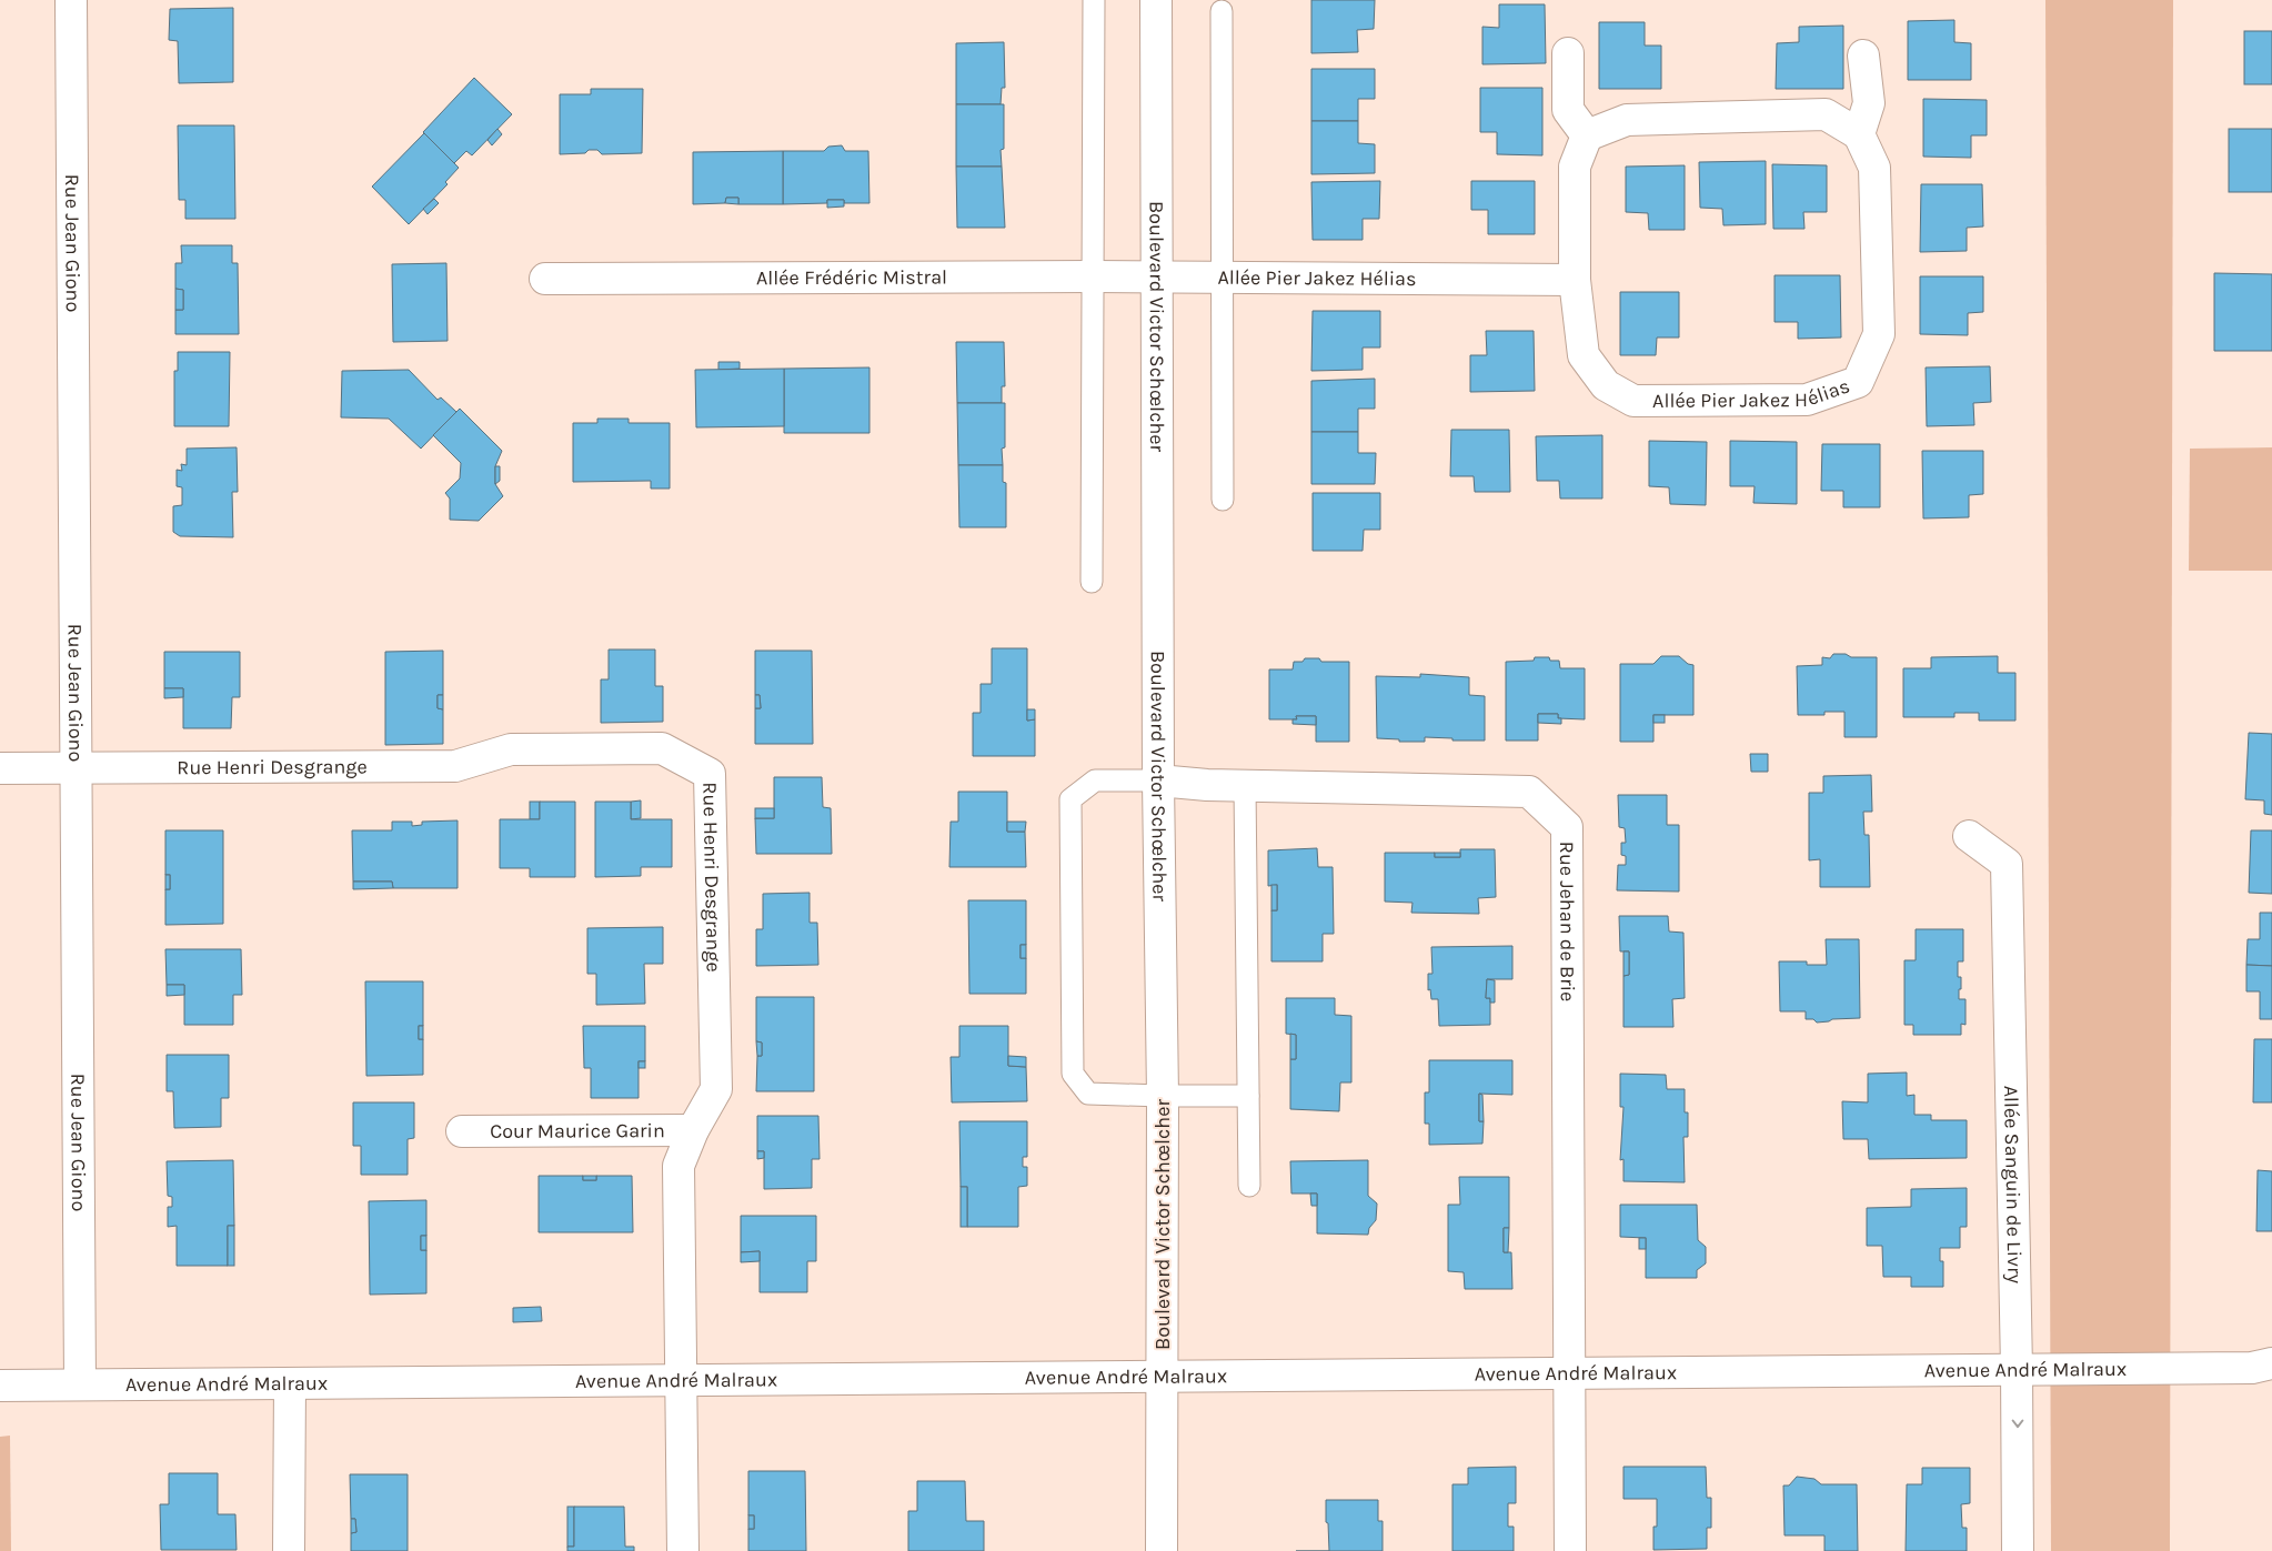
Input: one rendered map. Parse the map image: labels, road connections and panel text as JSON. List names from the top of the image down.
{
  "streets": {
    "street": [
      "Rue Jean Giono",
      "Allée Frédéric Mistral",
      "Allée Pier Jakez Hélias",
      "Boulevard Victor Schœlcher",
      "Rue Henri Desgrange",
      "Rue Jehan de Brie",
      "Cour Maurice Garin",
      "Allée Sanguin de Livry",
      "Avenue André Malraux"
    ]
  },
  "crossings": [
    ["Rue Jean Giono", "Rue Henri Desgrange"],
    ["Rue Jean Giono", "Avenue André Malraux"],
    ["Allée Frédéric Mistral", "Allée Pier Jakez Hélias"],
    ["Allée Frédéric Mistral", "Boulevard Victor Schœlcher"],
    ["Allée Pier Jakez Hélias", "Boulevard Victor Schœlcher"],
    ["Boulevard Victor Schœlcher", "Rue Jehan de Brie"],
    ["Boulevard Victor Schœlcher", "Avenue André Malraux"],
    ["Rue Henri Desgrange", "Cour Maurice Garin"],
    ["Rue Henri Desgrange", "Avenue André Malraux"],
    ["Rue Jehan de Brie", "Avenue André Malraux"],
    ["Allée Sanguin de Livry", "Avenue André Malraux"]
  ]
}
